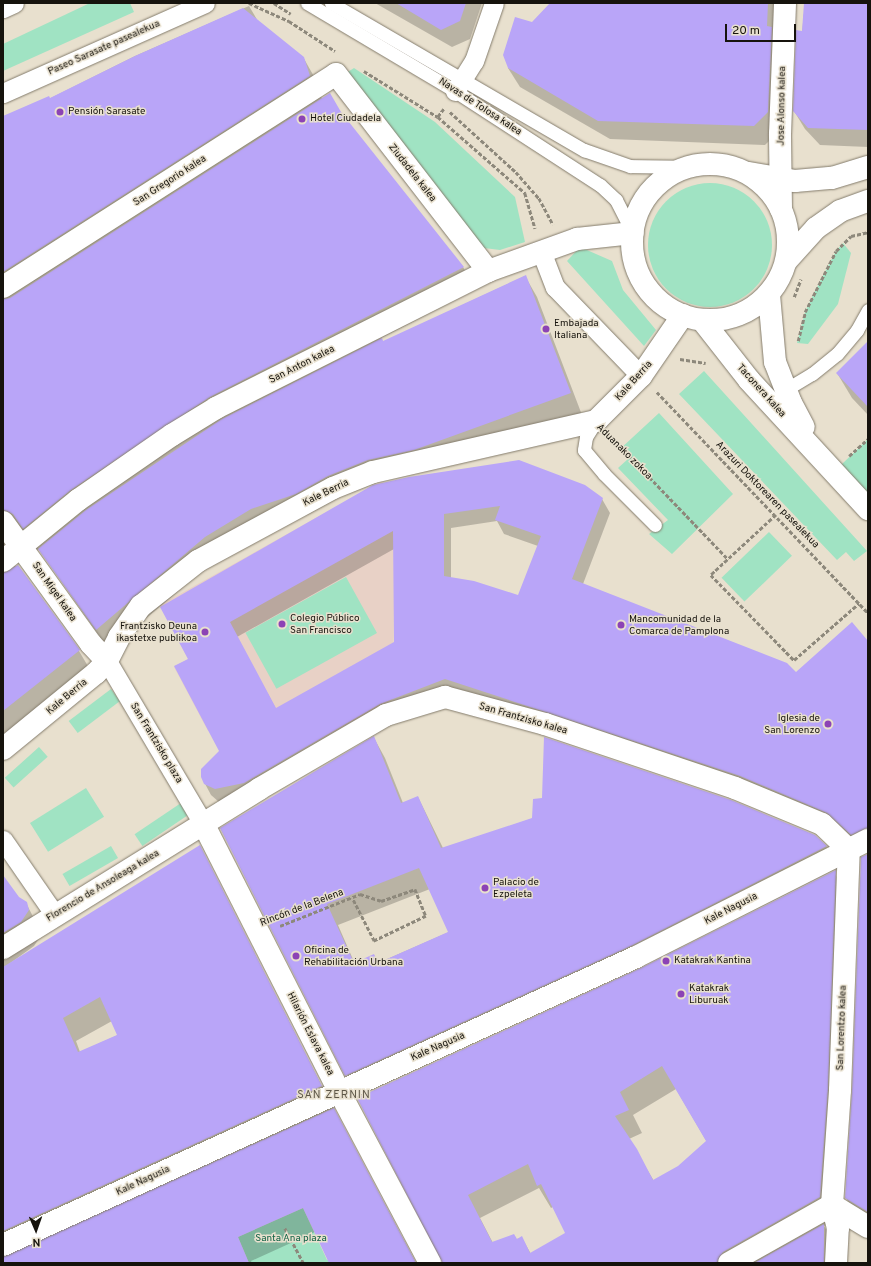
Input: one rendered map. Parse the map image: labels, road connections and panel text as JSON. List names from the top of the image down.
{
  "streets": {
    "street": [
      "Paseo Sarasate pasealekua",
      "Jose Alonso kalea",
      "Ziudadela kalea",
      "San Gregorio kalea",
      "San Anton kalea",
      "Kale Berria",
      "Taconera kalea",
      "San Migel kalea",
      "San Frantzisko kalea",
      "San Frantzisko plaza",
      "Florencio de Ansoleaga kalea",
      "Kale Nagusia",
      "San Lorentzo kalea",
      "Hilarión Eslava kalea"
    ],
    "lane": ["Navas de Tolosa kalea", "Aduanako zokoa"],
    "path": ["Arazuri Doktorearen pasealekua", "Rincón de la Belena"]
  },
  "crossings": [
    ["Navas de Tolosa kalea", "San Anton kalea"],
    ["Navas de Tolosa kalea", "Taconera kalea"],
    ["Ziudadela kalea", "San Gregorio kalea"],
    ["Ziudadela kalea", "San Anton kalea"],
    ["San Anton kalea", "Taconera kalea"],
    ["San Anton kalea", "San Migel kalea"],
    ["Kale Berria", "Taconera kalea"],
    ["Kale Berria", "Aduanako zokoa"],
    ["Kale Berria", "Arazuri Doktorearen pasealekua"],
    ["Kale Berria", "San Migel kalea"],
    ["Kale Berria", "San Frantzisko plaza"],
    ["San Migel kalea", "San Frantzisko plaza"],
    ["San Frantzisko kalea", "San Frantzisko plaza"],
    ["San Frantzisko kalea", "Florencio de Ansoleaga kalea"],
    ["San Frantzisko kalea", "Kale Nagusia"],
    ["San Frantzisko kalea", "San Lorentzo kalea"],
    ["San Frantzisko kalea", "Hilarión Eslava kalea"],
    ["San Frantzisko plaza", "Florencio de Ansoleaga kalea"],
    ["San Frantzisko plaza", "Hilarión Eslava kalea"],
    ["Florencio de Ansoleaga kalea", "Hilarión Eslava kalea"],
    ["Rincón de la Belena", "Hilarión Eslava kalea"],
    ["Kale Nagusia", "San Lorentzo kalea"],
    ["Kale Nagusia", "Hilarión Eslava kalea"]
  ],
  "districts": ["SAN ZERNIN"],
  "parks": ["Santa Ana plaza"],
  "places": [
    "Pensión Sarasate",
    "Hotel Ciudadela",
    "Embajada Italiana",
    "Colegio Público San Francisco",
    "Mancomunidad de la Comarca de Pamplona",
    "Frantzisko Deuna ikastetxe publikoa",
    "Iglesia de San Lorenzo",
    "Palacio de Ezpeleta",
    "Oficina de Rehabilitación Urbana",
    "Katakrak Kantina",
    "Katakrak Liburuak"
  ],
  "scale_bar": "20 m",
  "north": "bottom"
}
